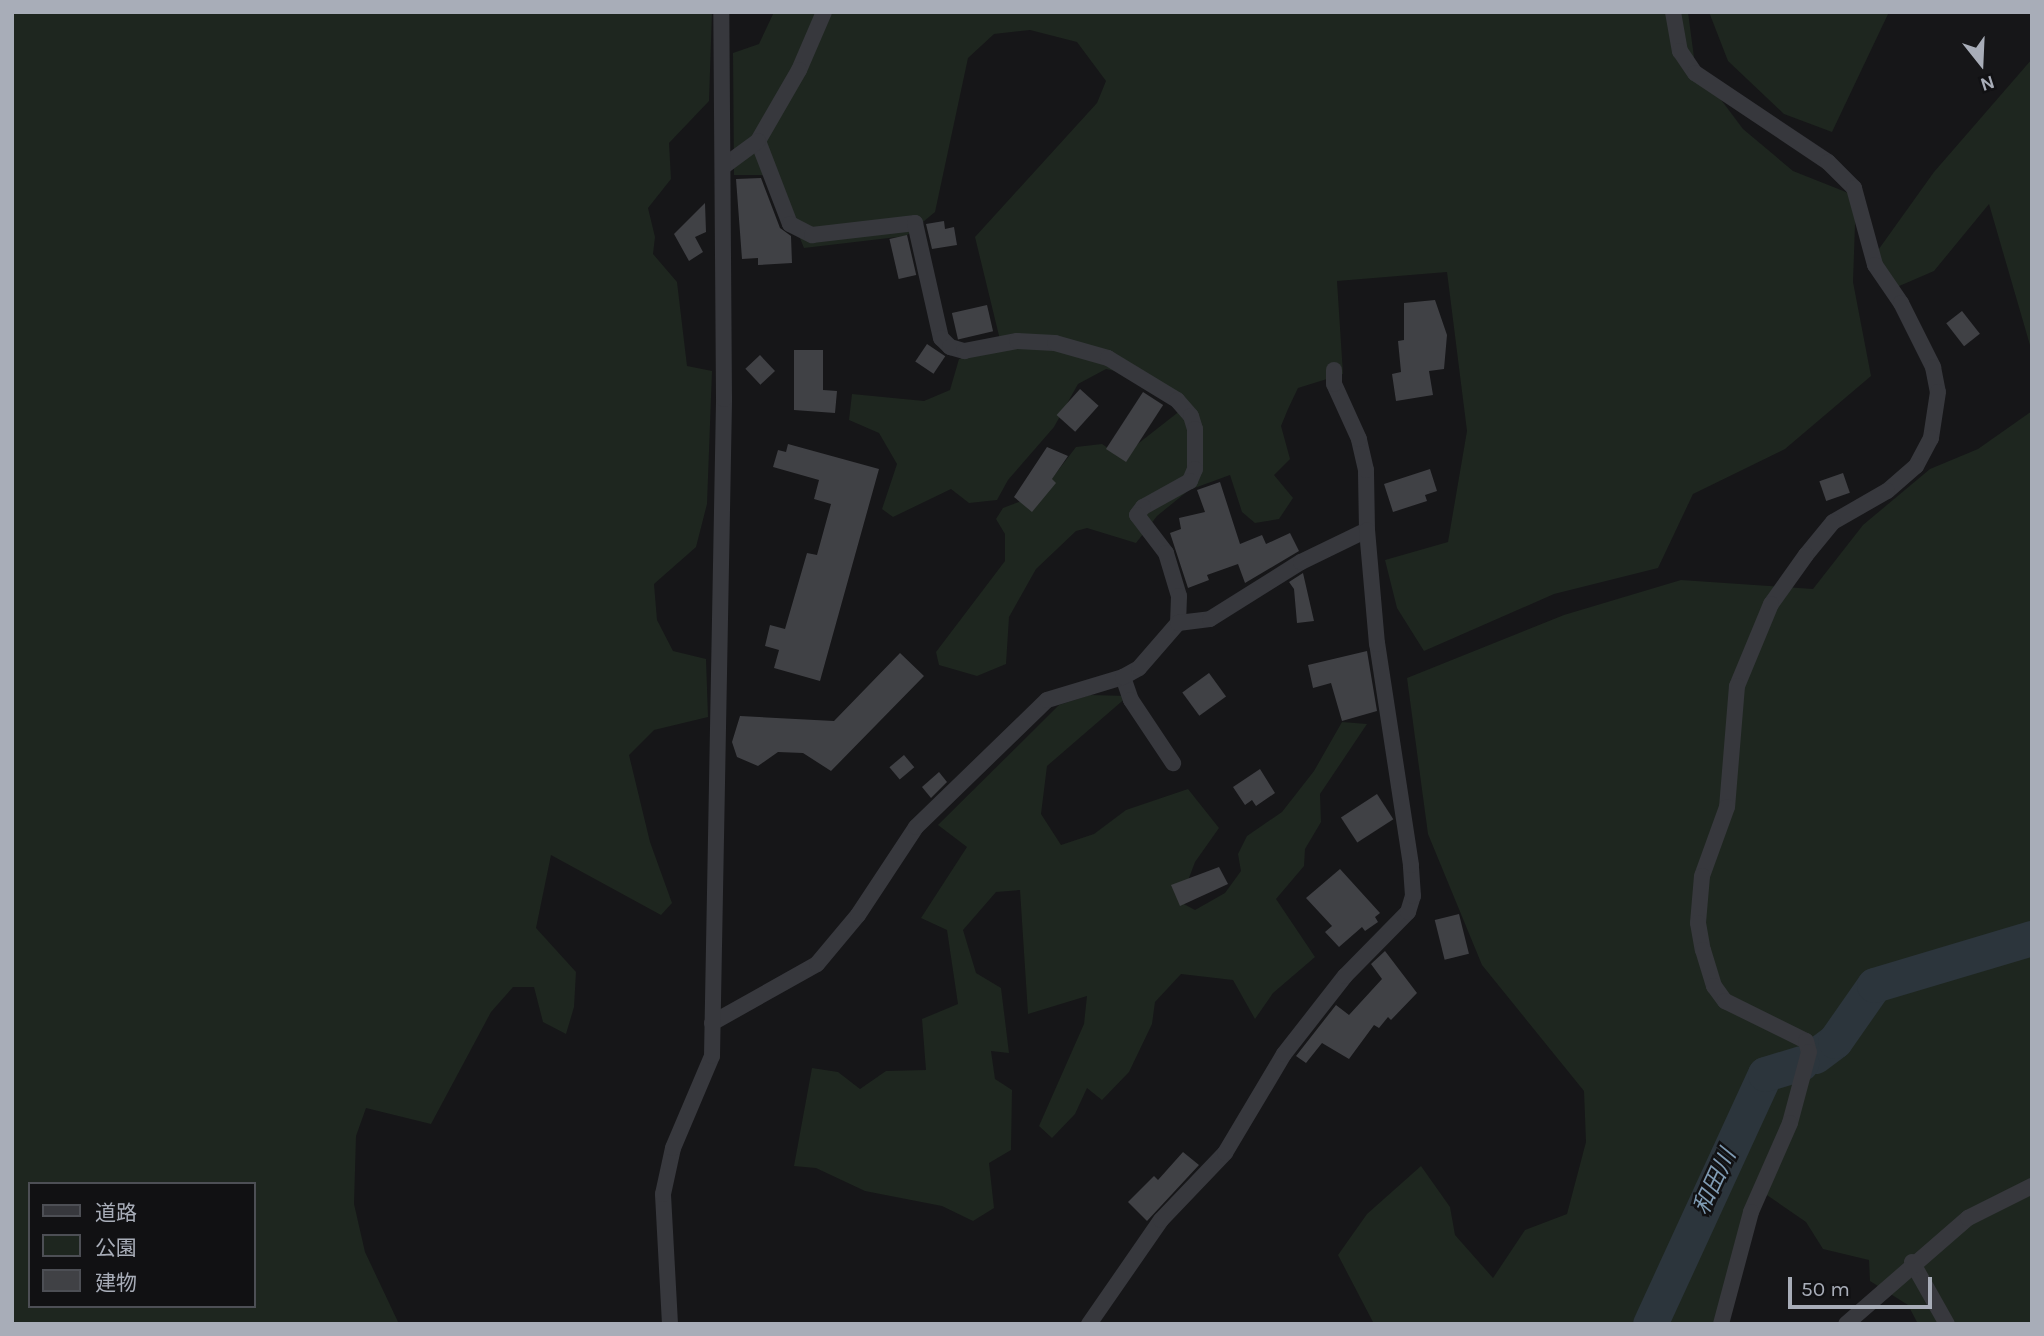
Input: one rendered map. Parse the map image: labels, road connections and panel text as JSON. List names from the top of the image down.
{
  "water": ["和田川"],
  "legend": ["道路", "公園", "建物"],
  "scale_bar": "50 m",
  "north": "bottom"
}
